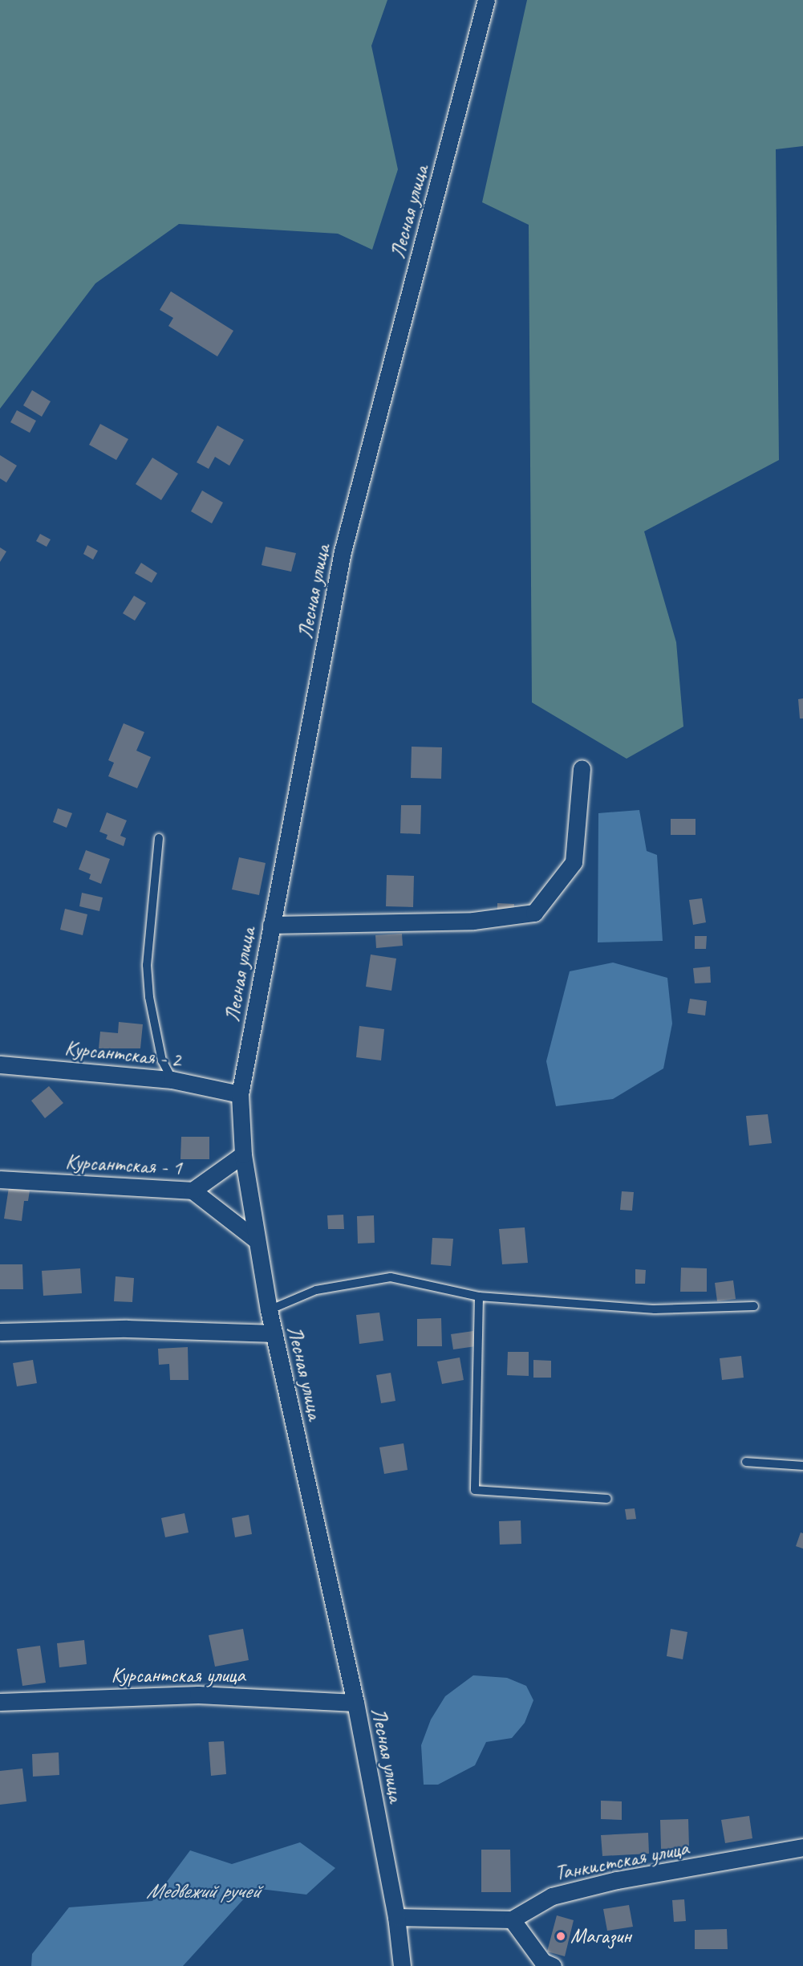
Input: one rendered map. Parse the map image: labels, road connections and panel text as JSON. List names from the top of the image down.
{
  "streets": {
    "street": [
      "Лесная улица",
      "Курсантская - 2",
      "Курсантская - 1",
      "Курсантская улица",
      "Танкистская улица"
    ]
  },
  "crossings": [
    ["Лесная улица", "Курсантская - 2"],
    ["Лесная улица", "Курсантская - 1"],
    ["Лесная улица", "Курсантская улица"]
  ],
  "water": ["Медвежий ручей"],
  "places": ["Магазин"]
}
